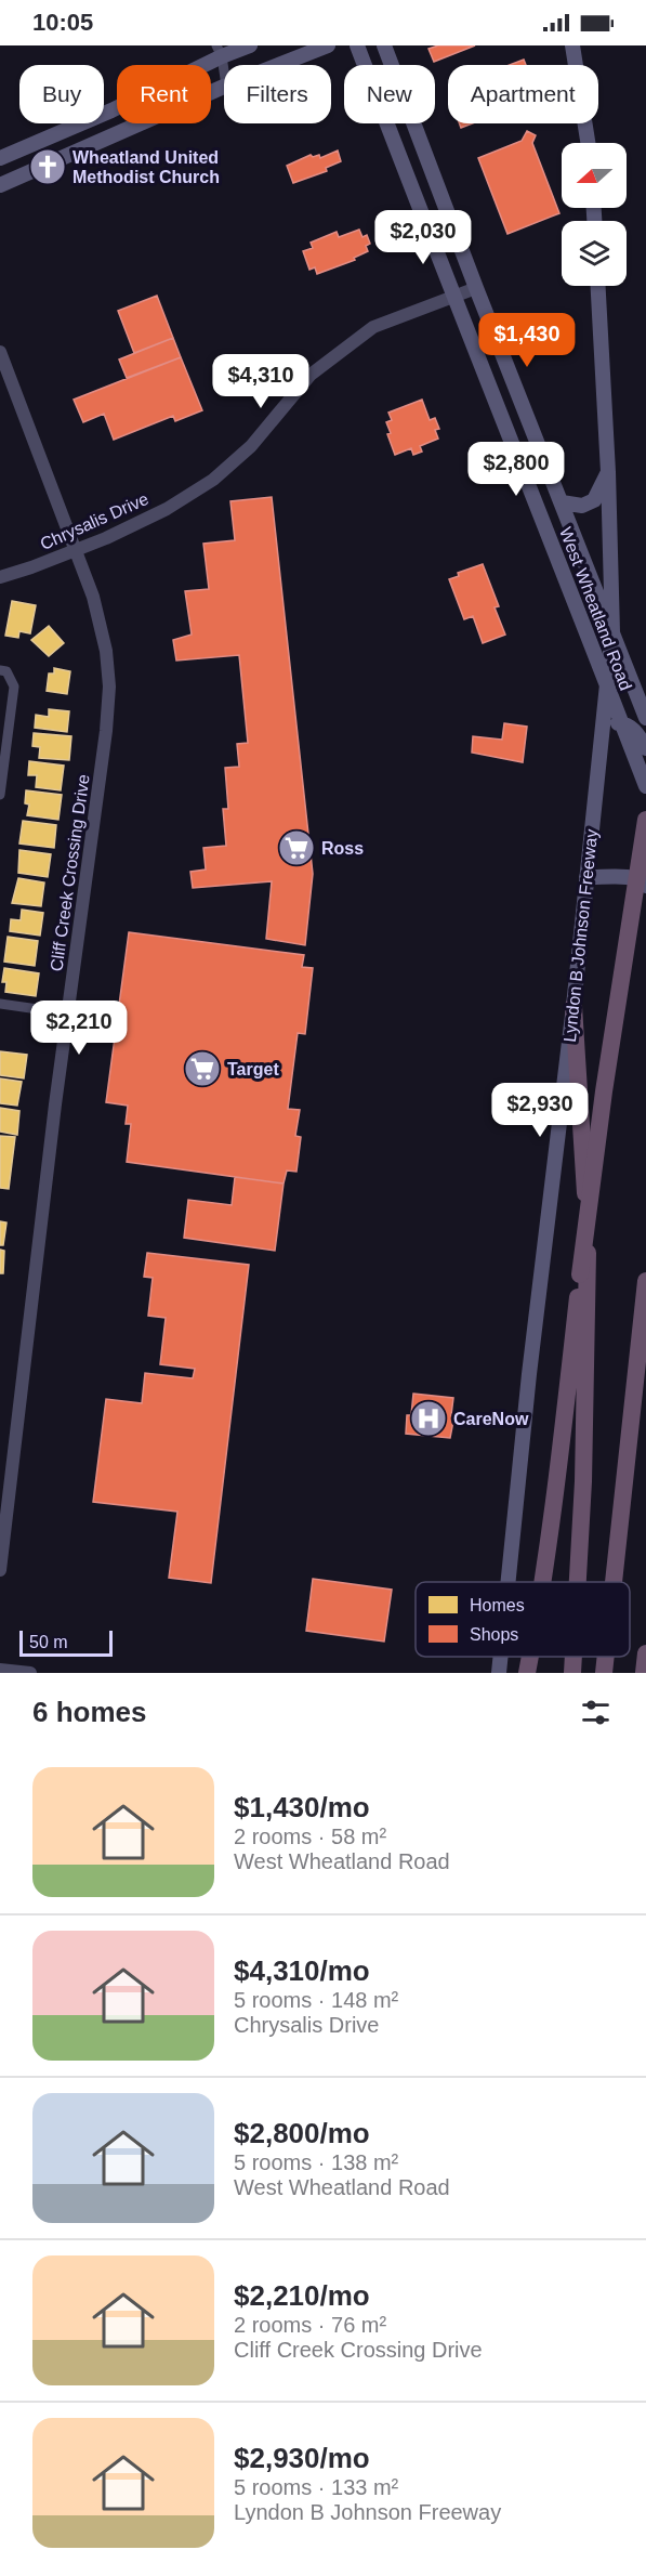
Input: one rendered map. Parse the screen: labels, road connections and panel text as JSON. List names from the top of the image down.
{
  "streets": {
    "main road": ["West Wheatland Road", "Lyndon B Johnson Freeway"],
    "street": ["Chrysalis Drive", "Cliff Creek Crossing Drive"]
  },
  "crossings": [
    ["Chrysalis Drive", "West Wheatland Road"],
    ["Chrysalis Drive", "Cliff Creek Crossing Drive"],
    ["West Wheatland Road", "Lyndon B Johnson Freeway"]
  ],
  "places": {
    "church": ["Wheatland United Methodist Church"],
    "supermarket": ["Ross", "Target"],
    "hospital": ["CareNow"]
  },
  "legend": ["Homes", "Shops"],
  "scale_bar": "50 m",
  "north": "left",
  "page": {
    "status": "10:05",
    "chip": [
      "Buy",
      "Rent",
      "Filters",
      "New",
      "Apartment"
    ],
    "price": [
      "$2,030",
      "$1,430",
      "$4,310",
      "$2,800",
      "$2,210",
      "$2,930"
    ],
    "scale": "50 m",
    "heading": "6 homes",
    "list": [
      {
        "name": "$1,430/mo",
        "note": "2 rooms · 58 m² · West Wheatland Road"
      },
      {
        "name": "$4,310/mo",
        "note": "5 rooms · 148 m² · Chrysalis Drive"
      },
      {
        "name": "$2,800/mo",
        "note": "5 rooms · 138 m² · West Wheatland Road"
      },
      {
        "name": "$2,210/mo",
        "note": "2 rooms · 76 m² · Cliff Creek Crossing Drive"
      },
      {
        "name": "$2,930/mo",
        "note": "5 rooms · 133 m² · Lyndon B Johnson Freeway"
      }
    ]
  }
}
